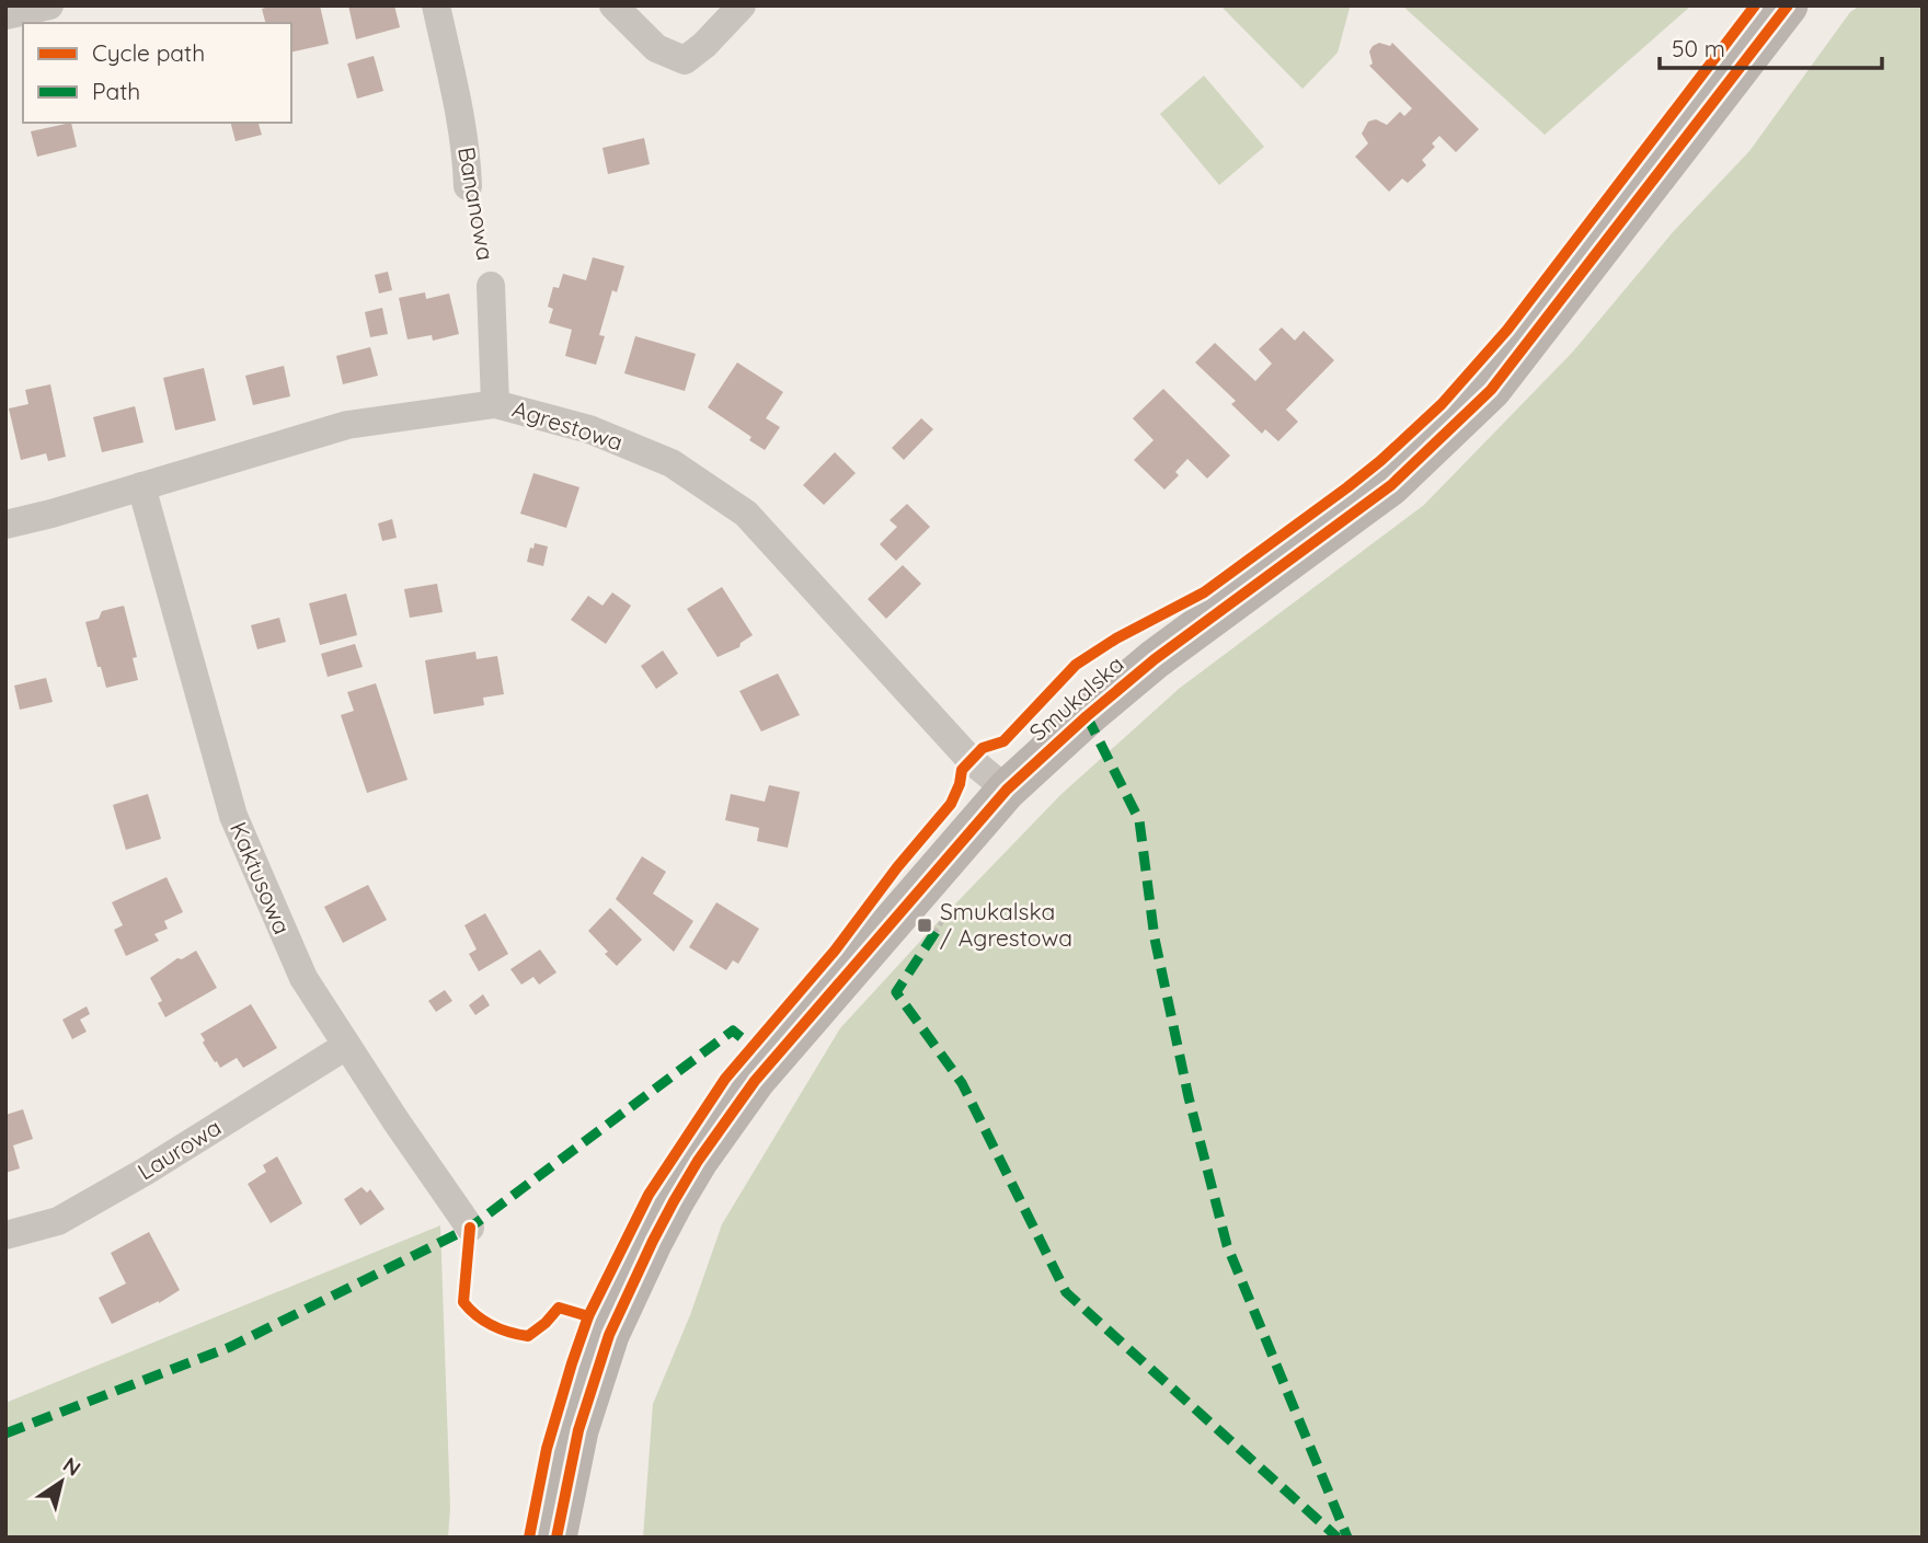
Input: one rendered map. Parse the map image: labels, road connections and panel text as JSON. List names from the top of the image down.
{
  "streets": {
    "street": [
      "Bananowa",
      "Agrestowa",
      "Smukalska",
      "Kaktusowa",
      "Laurowa"
    ]
  },
  "crossings": [
    ["Bananowa", "Agrestowa"],
    ["Agrestowa", "Smukalska"],
    ["Agrestowa", "Kaktusowa"],
    ["Kaktusowa", "Laurowa"]
  ],
  "places": {
    "transit": ["Smukalska / Agrestowa"]
  },
  "legend": ["Cycle path", "Path"],
  "scale_bar": "50 m",
  "north": "top right"
}
